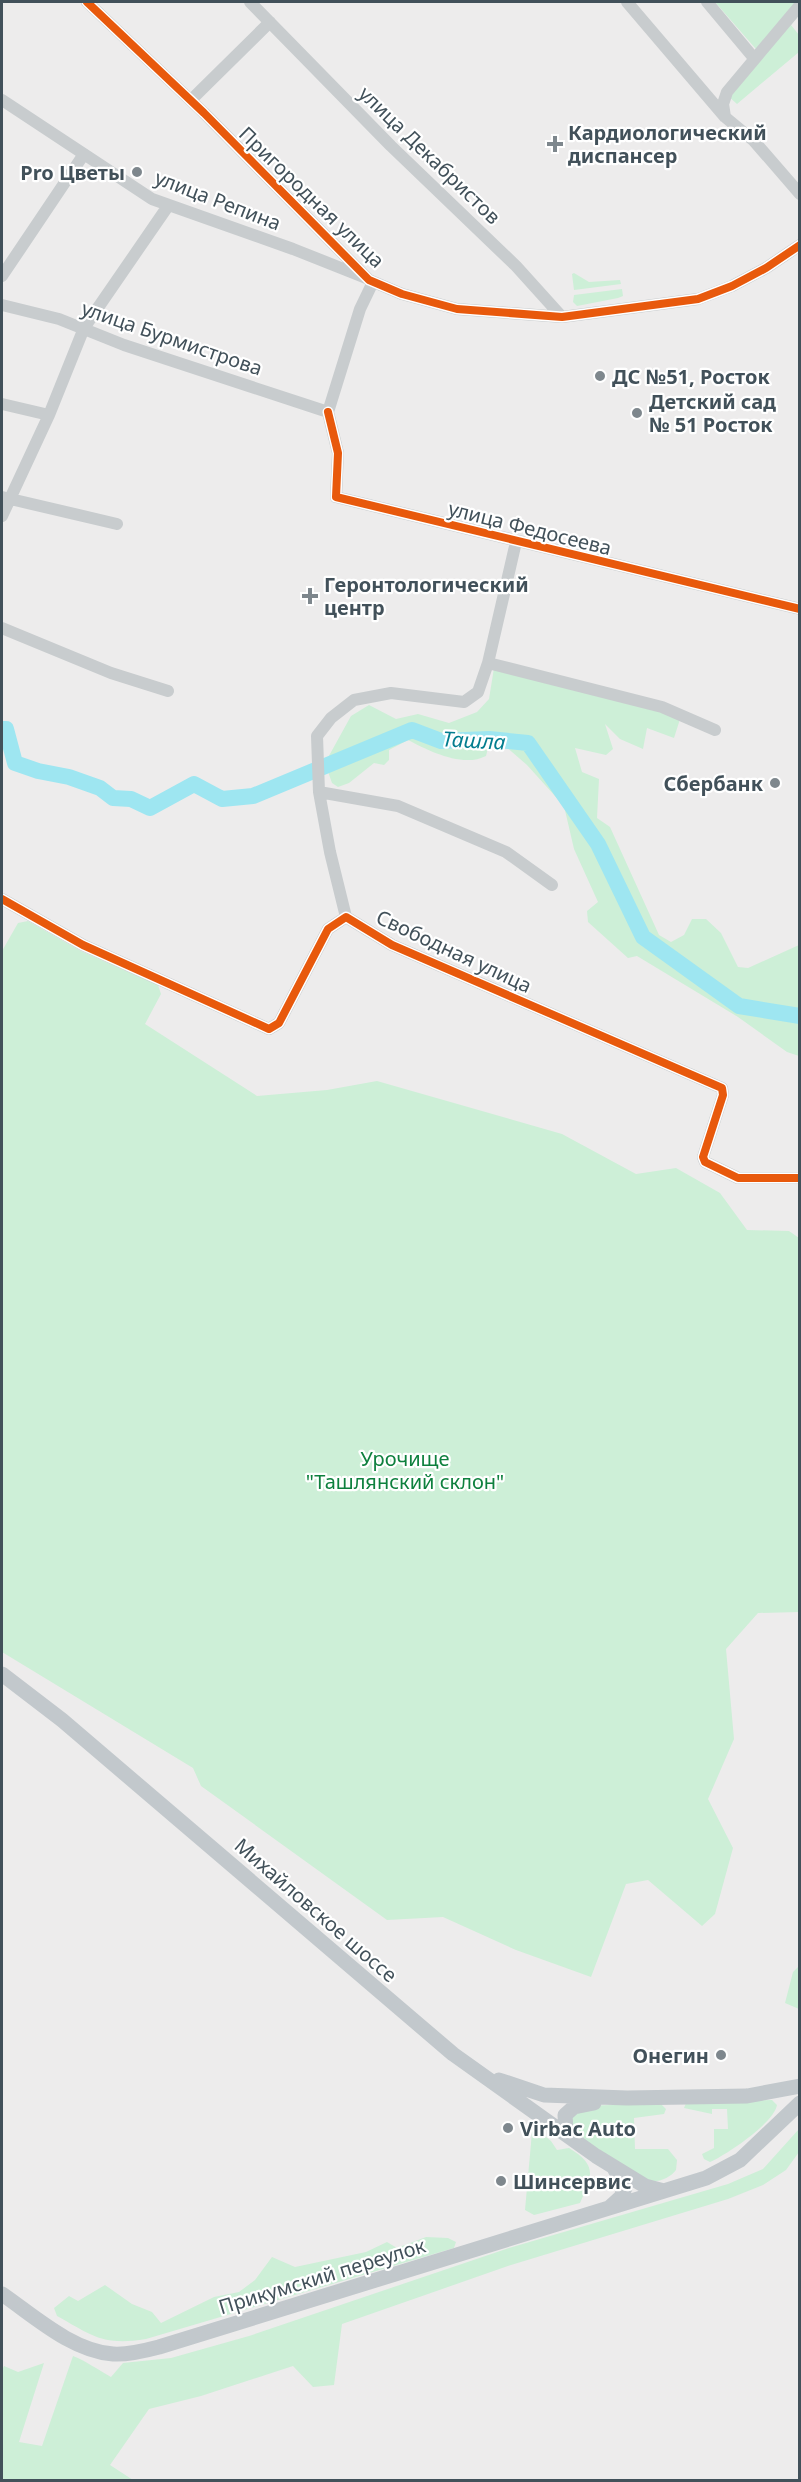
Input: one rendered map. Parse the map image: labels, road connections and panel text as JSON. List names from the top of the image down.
{
  "streets": {
    "main road": ["Михайловское шоссе", "Прикумский переулок"],
    "street": [
      "улица Декабристов",
      "Пригородная улица",
      "улица Репина",
      "улица Бурмистрова",
      "улица Федосеева",
      "Свободная улица"
    ]
  },
  "crossings": [
    ["улица Декабристов", "Пригородная улица"],
    ["Пригородная улица", "улица Репина"],
    ["улица Бурмистрова", "улица Федосеева"],
    ["Михайловское шоссе", "Прикумский переулок"]
  ],
  "water": ["Ташла"],
  "parks": ["Урочище \"Ташлянский склон\""],
  "places": {
    "health": ["Кардиологический диспансер", "Геронтологический центр"],
    "other": [
      "Pro Цветы",
      "ДС №51, Росток",
      "Детский сад № 51 Росток",
      "Сбербанк",
      "Онегин",
      "Virbac Auto",
      "Шинсервис"
    ]
  }
}
